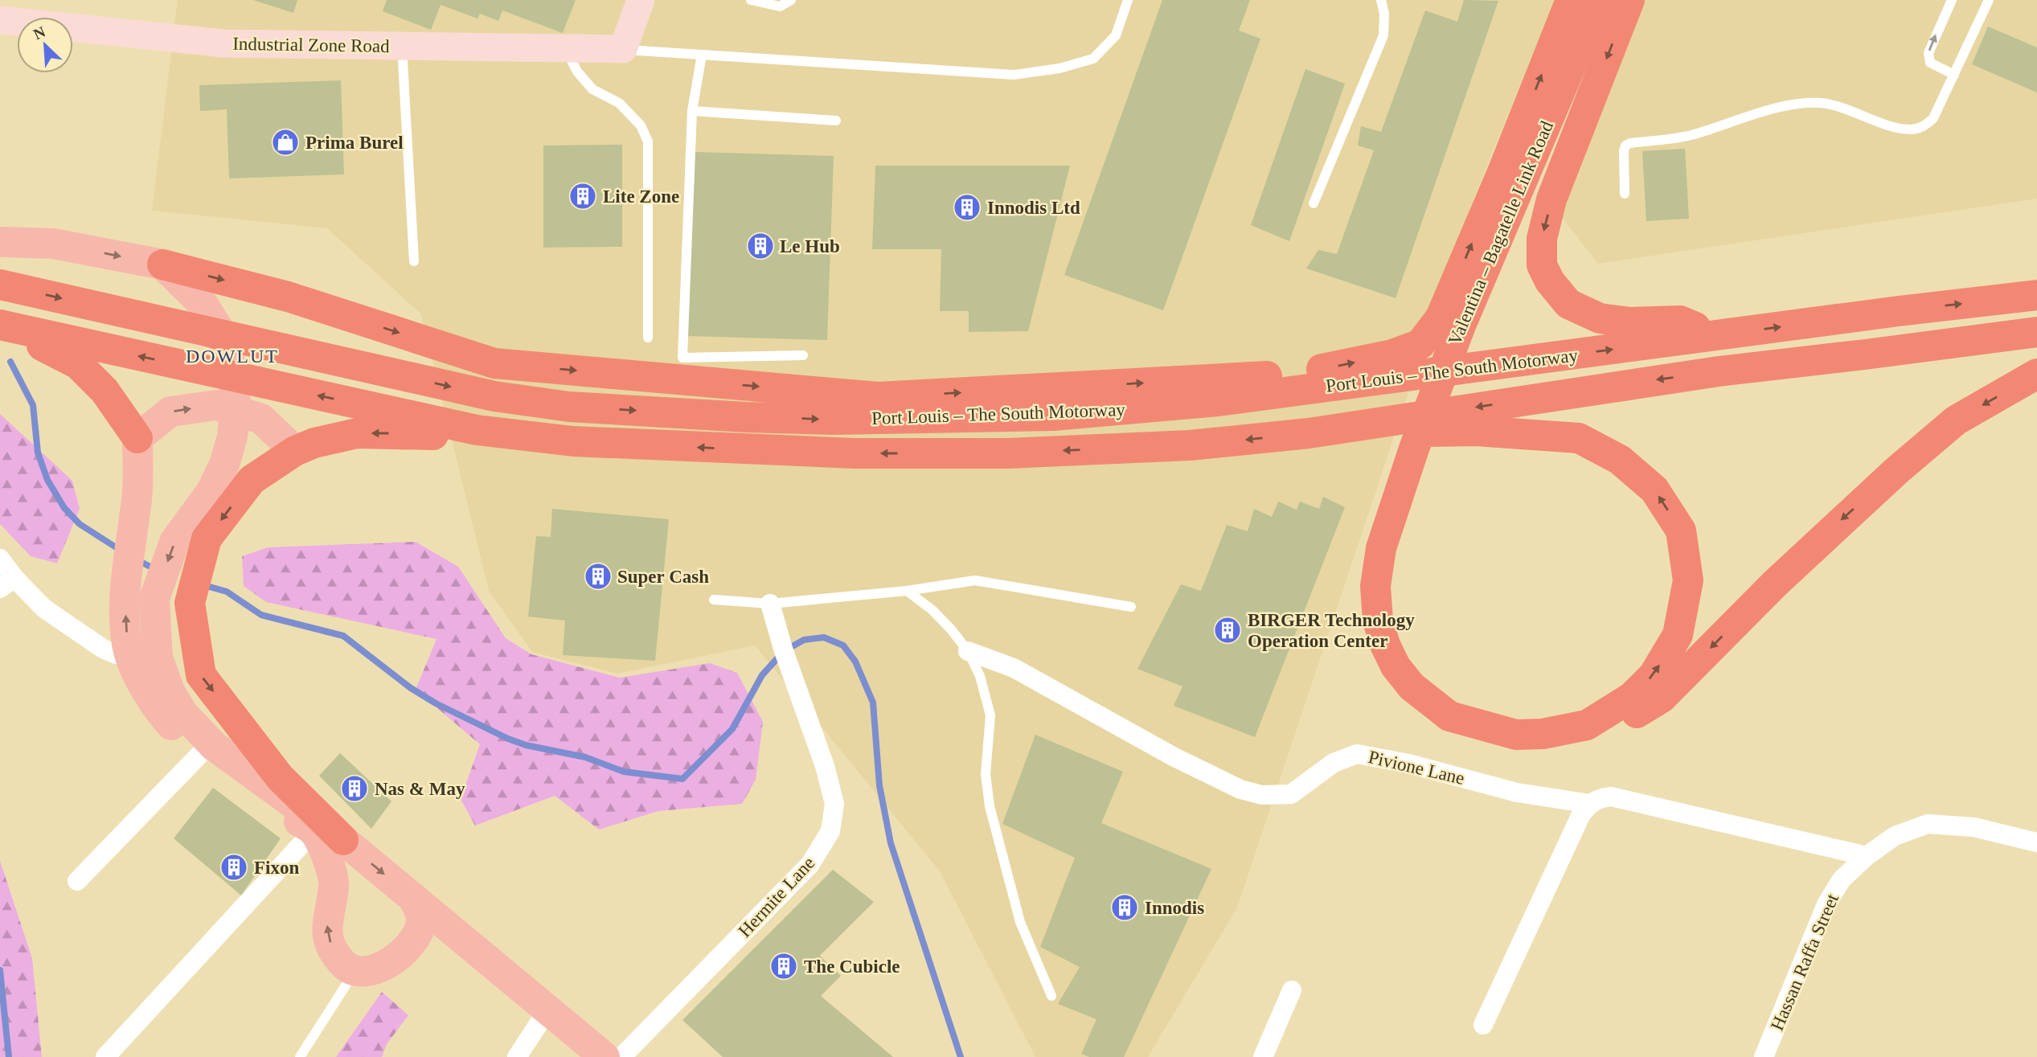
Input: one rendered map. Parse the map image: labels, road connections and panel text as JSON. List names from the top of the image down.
{
  "streets": {
    "highway": ["Valentina – Bagatelle Link Road", "Port Louis – The South Motorway"],
    "street": [
      "Industrial Zone Road",
      "Pivione Lane",
      "Hermite Lane",
      "Hassan Raffa Street"
    ]
  },
  "crossings": [
    ["Pivione Lane", "Hassan Raffa Street"]
  ],
  "districts": ["DOWLUT"],
  "places": {
    "shop": ["Prima Burel"],
    "building": [
      "Lite Zone",
      "Innodis Ltd",
      "Le Hub",
      "Super Cash",
      "BIRGER Technology Operation Center",
      "Nas & May",
      "Fixon",
      "Innodis",
      "The Cubicle"
    ]
  },
  "north": "top left"
}
